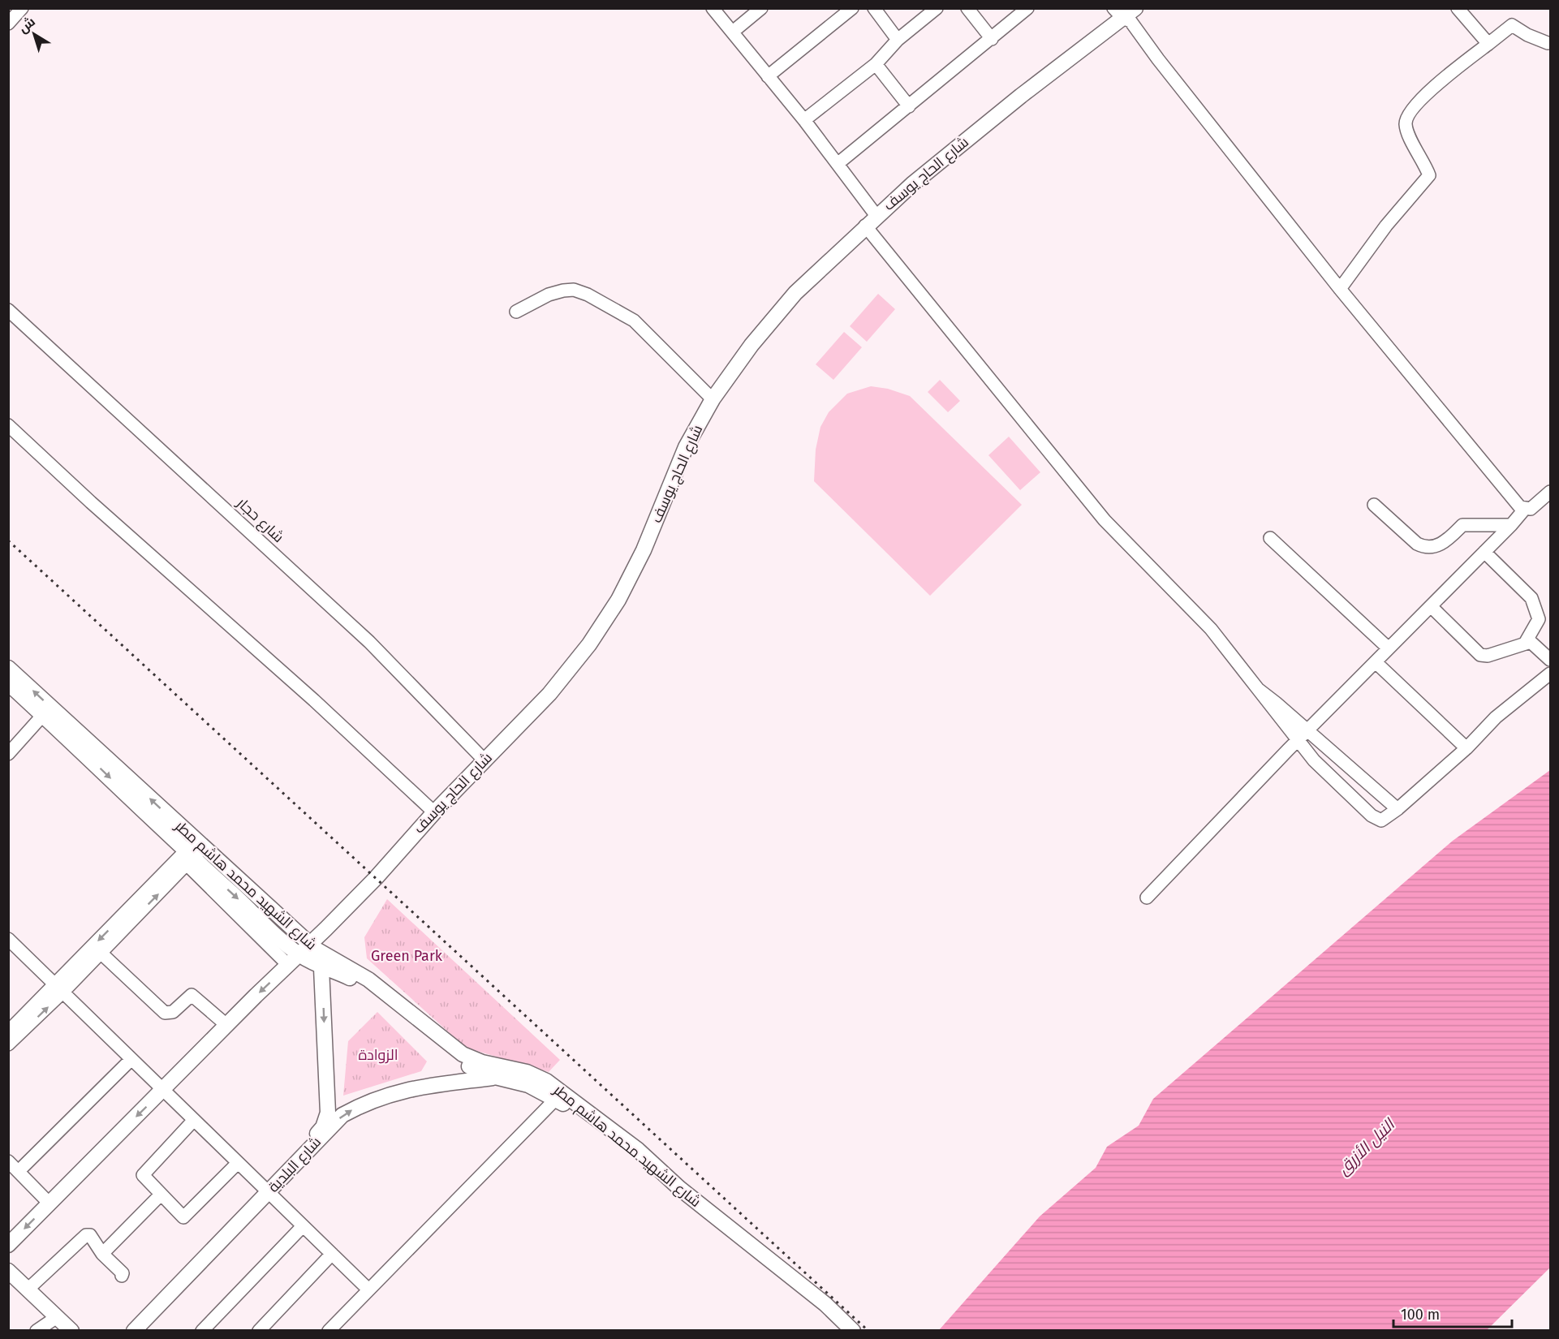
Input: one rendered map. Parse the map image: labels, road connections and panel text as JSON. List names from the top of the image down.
{
  "streets": {
    "main road": ["شارع الحاج يوسف", "شارع الشهيد محمد هاشم مطر", "شارع البلدية"],
    "street": ["شارع حجار"]
  },
  "crossings": [
    ["شارع الحاج يوسف", "شارع حجار"],
    ["شارع الحاج يوسف", "شارع الشهيد محمد هاشم مطر"],
    ["شارع الشهيد محمد هاشم مطر", "شارع البلدية"]
  ],
  "water": ["النيل الأزرق"],
  "parks": ["Green Park", "الزوادة"],
  "scale_bar": "100 m",
  "north": "top left"
}
